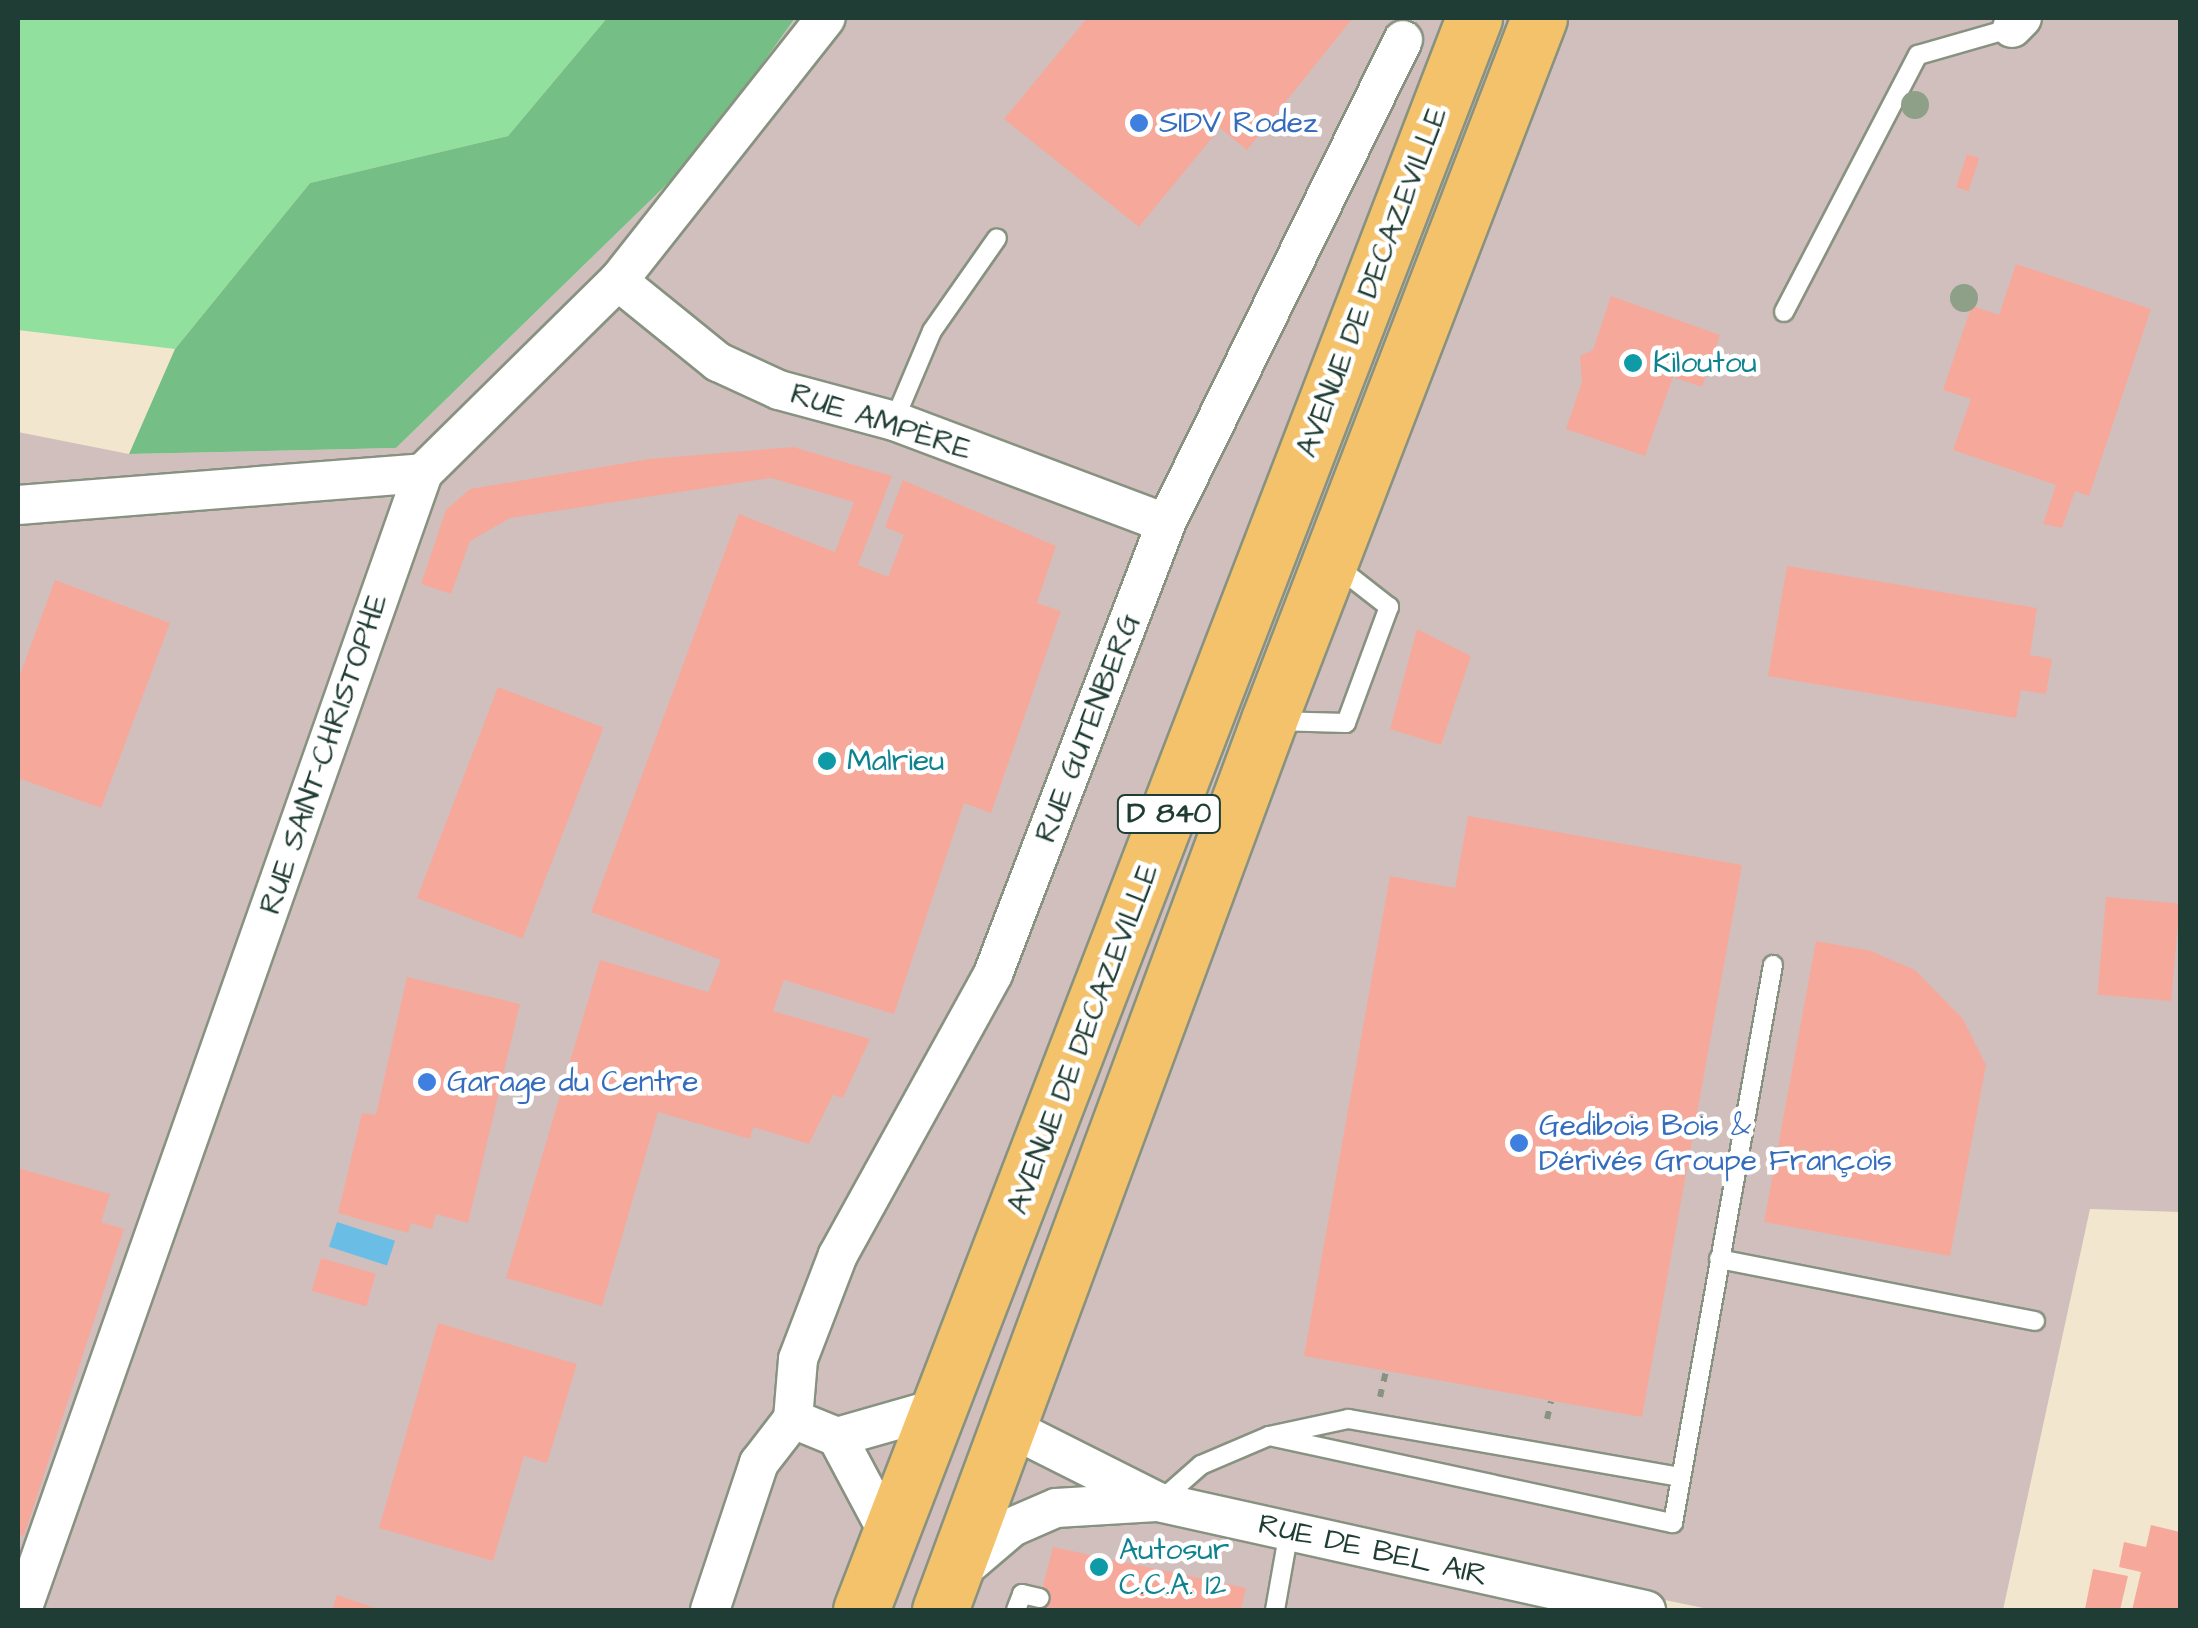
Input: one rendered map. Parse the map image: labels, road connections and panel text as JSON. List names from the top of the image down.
{
  "streets": {
    "main road": ["AVENUE DE DECAZEVILLE", "D 840"],
    "street": [
      "RUE AMPÈRE",
      "RUE GUTENBERG",
      "RUE SAINT-CHRISTOPHE",
      "RUE DE BEL AIR"
    ]
  },
  "crossings": [
    ["AVENUE DE DECAZEVILLE", "RUE DE BEL AIR"],
    ["RUE AMPÈRE", "RUE GUTENBERG"],
    ["RUE AMPÈRE", "RUE SAINT-CHRISTOPHE"]
  ],
  "places": [
    "SIDV Rodez",
    "Kiloutou",
    "Malrieu",
    "Garage du Centre",
    "Gedibois Bois & Dérivés Groupe François",
    "Autosur C.C.A. 12"
  ]
}
